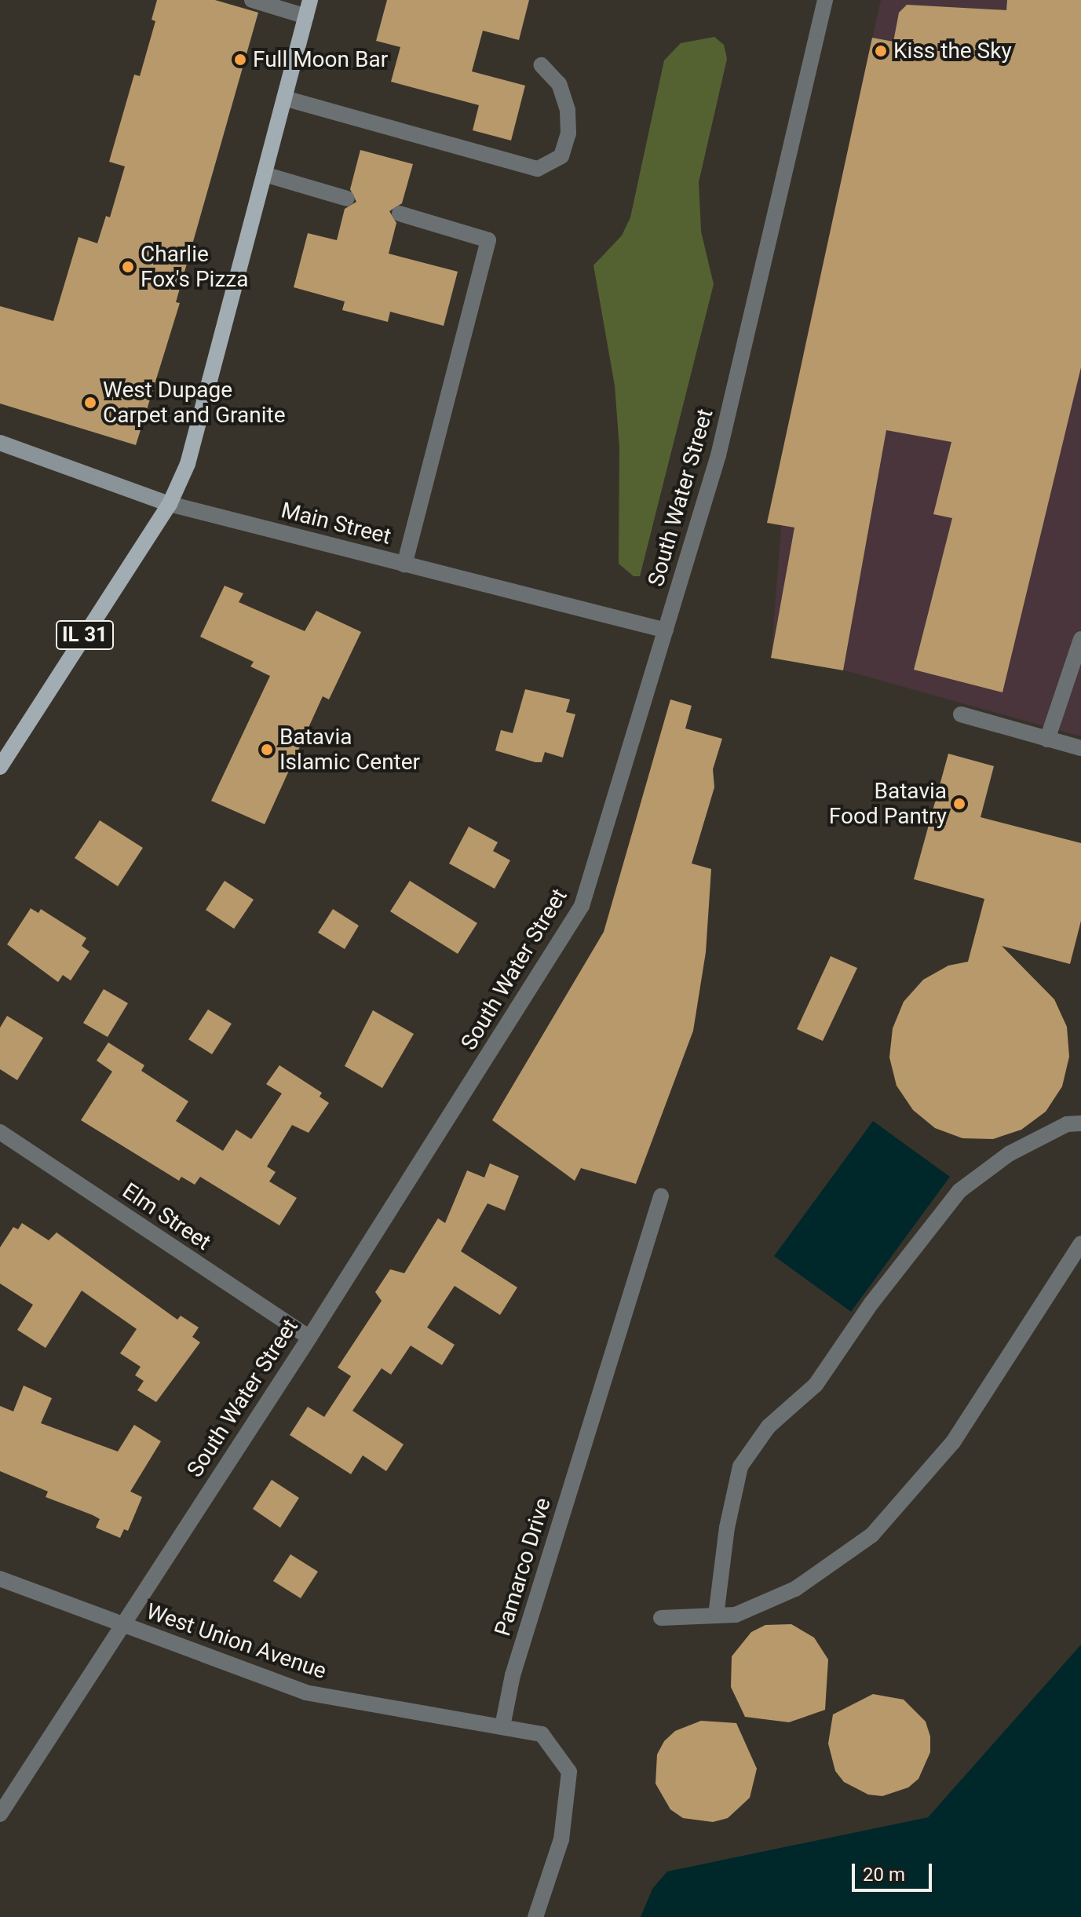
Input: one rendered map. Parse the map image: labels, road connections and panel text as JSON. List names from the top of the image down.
{
  "streets": {
    "main road": ["Main Street", "IL 31"],
    "street": [
      "South Water Street",
      "Elm Street",
      "Pamarco Drive",
      "West Union Avenue"
    ]
  },
  "crossings": [
    ["South Water Street", "Main Street"],
    ["South Water Street", "Elm Street"],
    ["South Water Street", "West Union Avenue"],
    ["Main Street", "IL 31"],
    ["Pamarco Drive", "West Union Avenue"]
  ],
  "places": [
    "Kiss the Sky",
    "Full Moon Bar",
    "Charlie Fox's Pizza",
    "West Dupage Carpet and Granite",
    "Batavia Islamic Center",
    "Batavia Food Pantry"
  ],
  "scale_bar": "20 m"
}
